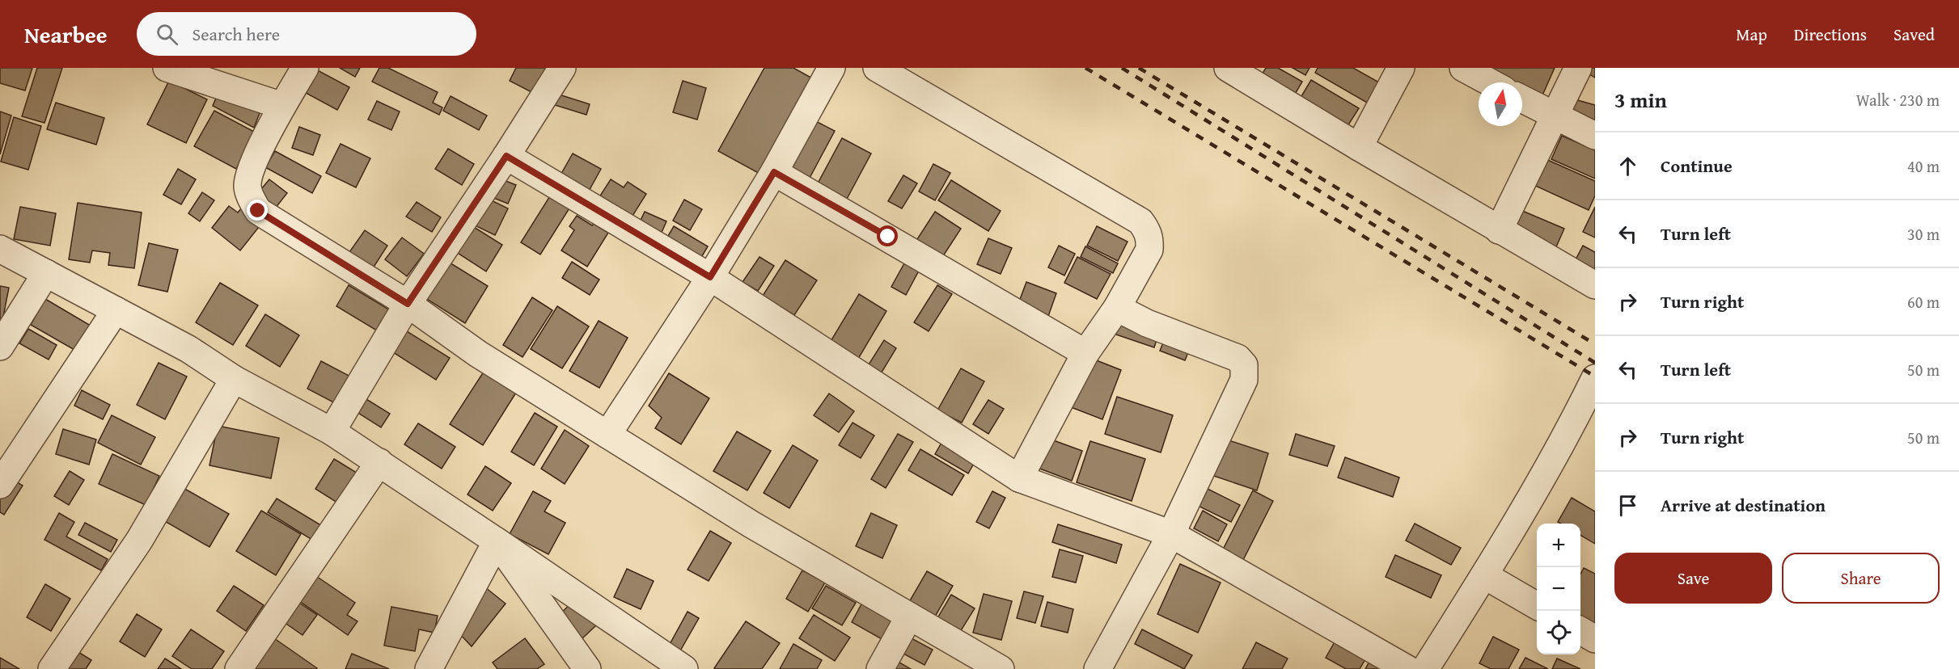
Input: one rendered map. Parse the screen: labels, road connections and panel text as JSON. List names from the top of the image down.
{
  "north": "top",
  "page": {
    "header": "Nearbee",
    "search": "Search here",
    "nav": ["Map", "Directions", "Saved"],
    "heading": ["3 min", "Walk · 230 m"],
    "list": [
      ["Continue", "40 m"],
      ["Turn left", "30 m"],
      ["Turn right", "60 m"],
      ["Turn left", "50 m"],
      ["Turn right", "50 m"],
      "Arrive at destination"
    ],
    "map_buttons": ["+", "−"],
    "buttons": ["Save", "Share"]
  }
}
